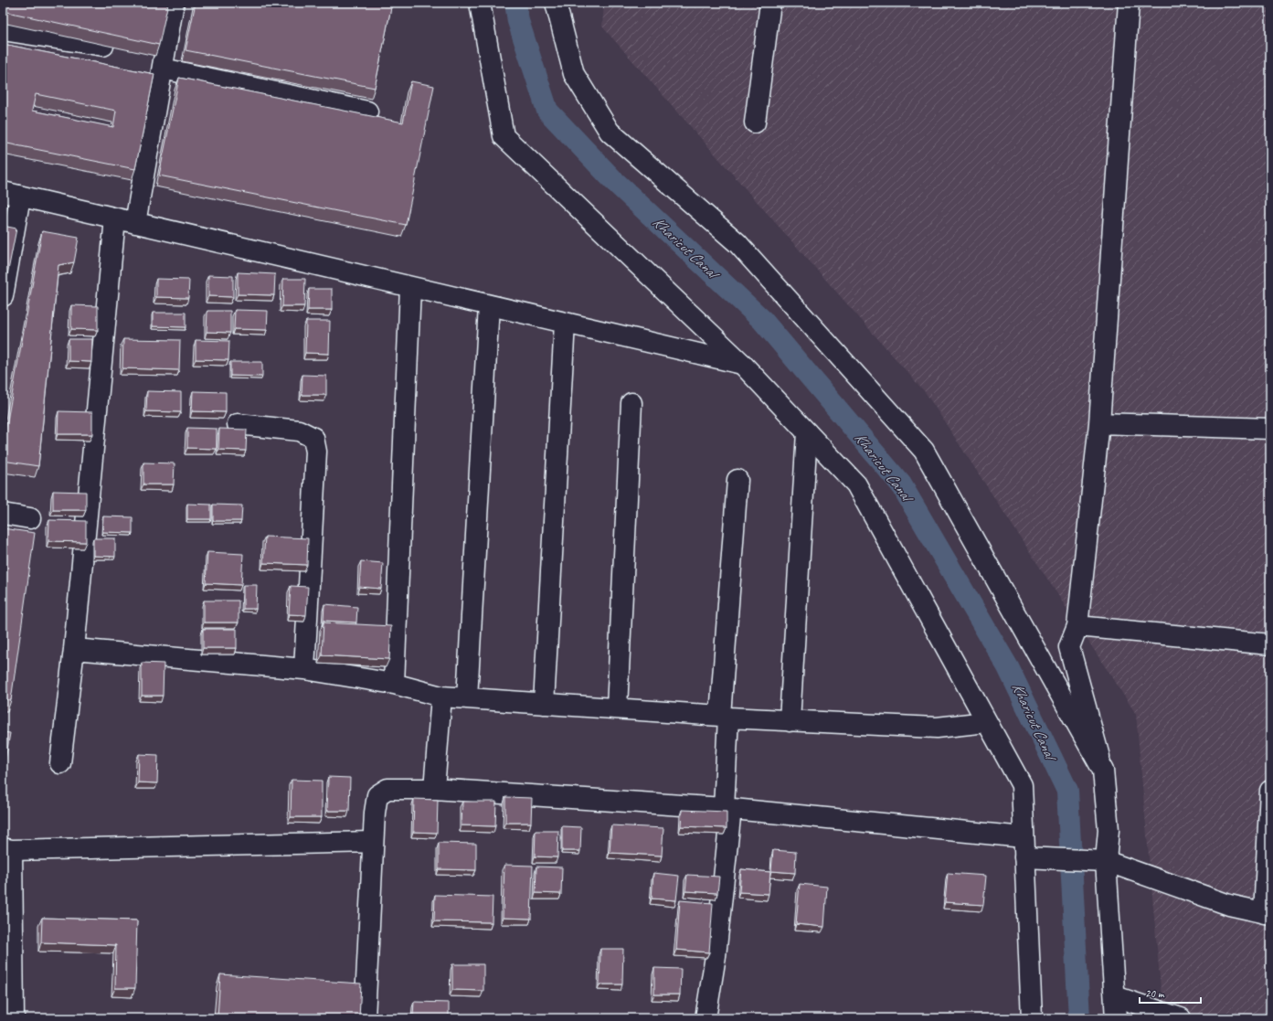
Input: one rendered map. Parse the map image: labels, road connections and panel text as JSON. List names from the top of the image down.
{
  "water": ["Kharicut Canal"],
  "scale_bar": "20 m"
}
